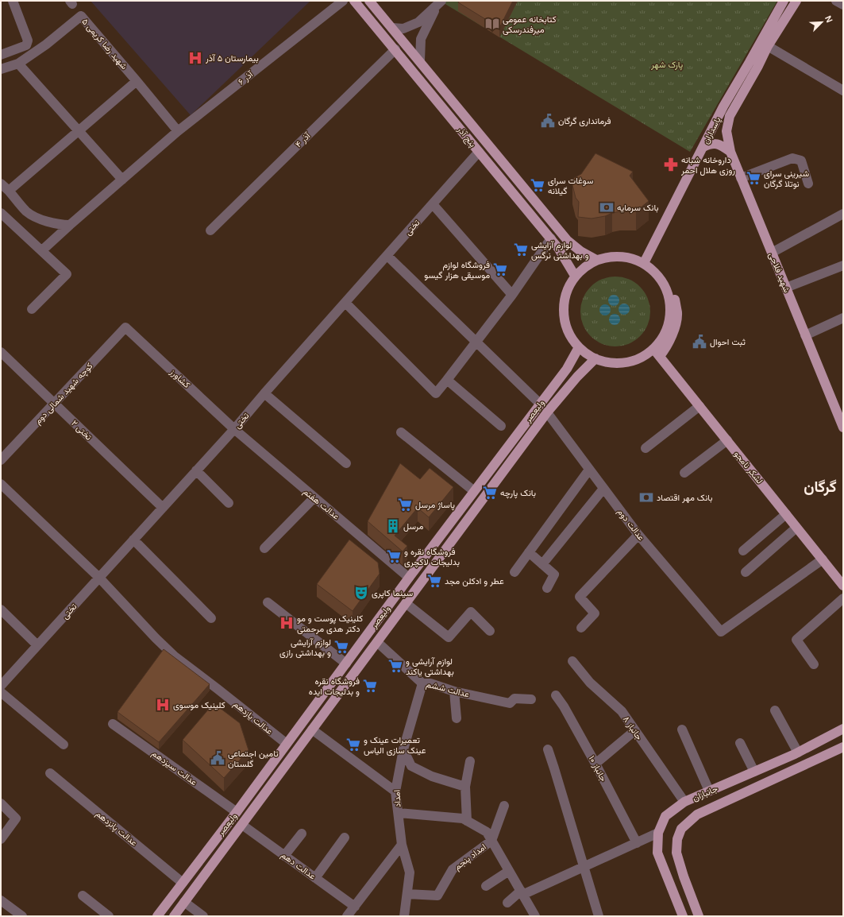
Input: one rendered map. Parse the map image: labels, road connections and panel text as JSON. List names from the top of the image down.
{
  "streets": {
    "main road": [
      "پاسداران",
      "پنج آذر",
      "شهید فلاحی",
      "ولیعصر",
      "لشکر نامجو",
      "جانبازان"
    ],
    "street": [
      "شهید رضا کریمی ۵",
      "آذر ۶",
      "آذر ۴",
      "تختی",
      "کشاورز",
      "کوچه شهید شمالی دوم",
      "تختی ۲",
      "عدالت هفتم",
      "عدالت دوم",
      "عدالت ششم",
      "عدالت یازدهم",
      "جانباز ۸",
      "عدالت سیزدهم",
      "۱۰ جانباز",
      "امداد",
      "عدالت پانزدهم",
      "امداد پنجم",
      "عدالت دهم"
    ]
  },
  "crossings": [
    ["شهید رضا کریمی ۵", "آذر ۶"],
    ["پاسداران", "پنج آذر"],
    ["پاسداران", "شهید فلاحی"],
    ["پاسداران", "ولیعصر"],
    ["پاسداران", "لشکر نامجو"],
    ["پنج آذر", "آذر ۴"],
    ["پنج آذر", "تختی"],
    ["پنج آذر", "ولیعصر"],
    ["پنج آذر", "لشکر نامجو"],
    ["تختی", "کشاورز"],
    ["تختی", "تختی ۲"],
    ["تختی", "عدالت هفتم"],
    ["تختی", "عدالت یازدهم"],
    ["کشاورز", "کوچه شهید شمالی دوم"],
    ["کشاورز", "عدالت هفتم"],
    ["کوچه شهید شمالی دوم", "تختی ۲"],
    ["ولیعصر", "لشکر نامجو"],
    ["ولیعصر", "عدالت هفتم"],
    ["ولیعصر", "عدالت دوم"],
    ["ولیعصر", "عدالت ششم"],
    ["ولیعصر", "عدالت یازدهم"],
    ["ولیعصر", "عدالت سیزدهم"],
    ["ولیعصر", "عدالت پانزدهم"],
    ["ولیعصر", "عدالت دهم"],
    ["لشکر نامجو", "عدالت دوم"],
    ["عدالت ششم", "امداد"],
    ["جانباز ۸", "جانبازان"],
    ["امداد", "امداد پنجم"]
  ],
  "districts": ["گرگان"],
  "parks": ["پارک شهر"],
  "places": {
    "library": ["کتابخانه عمومی میرفندرسکی"],
    "hospital": ["بیمارستان ۵ آذر", "کلینیک پوست و مو دکتر هدی مرحمتی", "کلینیک موسوی"],
    "public building": ["فرمانداری گرگان", "ثبت احوال", "تامین اجتماعی گلستان"],
    "pharmacy": ["داروخانه شبانه روزی هلال احمر"],
    "supermarket": [
      "شیرینی سرای نوتلا گرگان",
      "سوغات سرای گیلانه",
      "لوازم آرایشی و بهداشتی نرگس",
      "فروشگاه لوازم موسیقی هزار گیسو",
      "بانک پارچه",
      "پاساژ مرسل",
      "فروشگاه نقره و بدلیجات لاکچری",
      "عطر و ادکلن مجد",
      "لوازم آرایشی و بهداشتی رازی",
      "لوازم آرایشی و بهداشتی یاکند",
      "فروشگاه نقره و بدلیجات ایده",
      "تعمیرات عینک و عینک سازی الیاس"
    ],
    "bank": ["بانک سرمایه", "بانک مهر اقتصاد"],
    "building": ["مرسل"],
    "theatre": ["سینما کاپری"]
  },
  "north": "top right"
}
